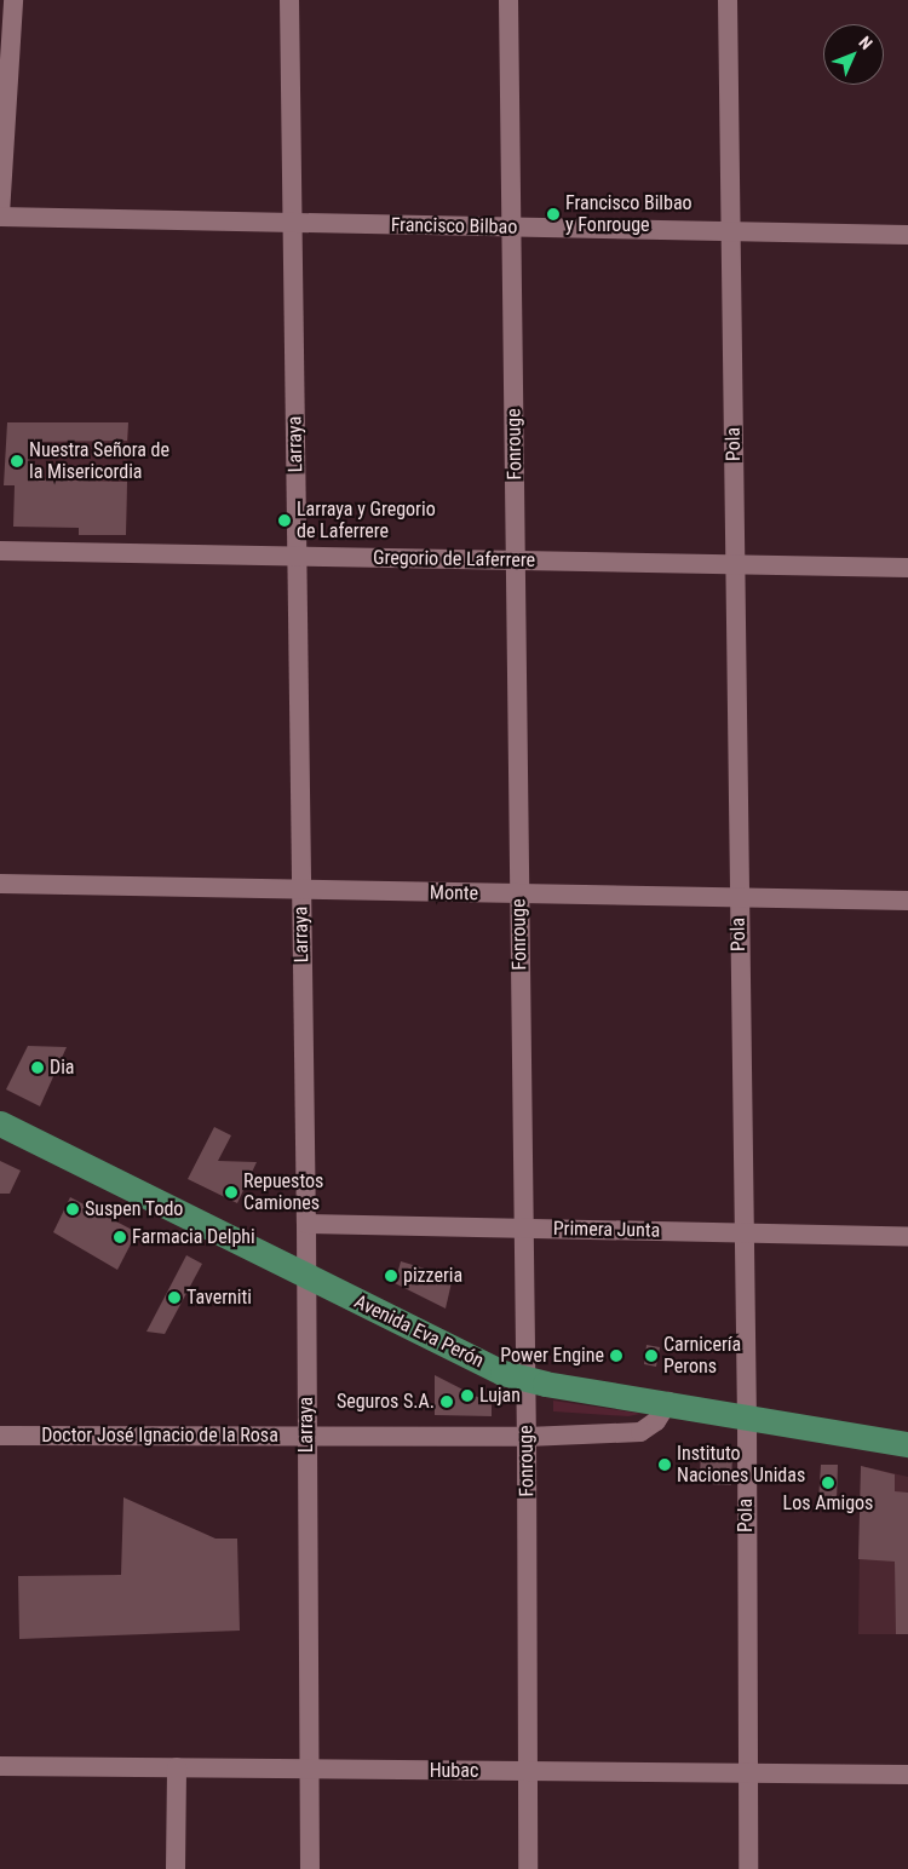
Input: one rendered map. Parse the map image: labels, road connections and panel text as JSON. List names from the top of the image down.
{
  "streets": {
    "main road": ["Avenida Eva Perón"],
    "street": [
      "Francisco Bilbao",
      "Larraya",
      "Fonrouge",
      "Pola",
      "Gregorio de Laferrere",
      "Monte",
      "Primera Junta",
      "Doctor José Ignacio de la Rosa",
      "Hubac"
    ]
  },
  "crossings": [
    ["Francisco Bilbao", "Larraya"],
    ["Francisco Bilbao", "Fonrouge"],
    ["Francisco Bilbao", "Pola"],
    ["Larraya", "Gregorio de Laferrere"],
    ["Larraya", "Monte"],
    ["Larraya", "Primera Junta"],
    ["Larraya", "Avenida Eva Perón"],
    ["Larraya", "Doctor José Ignacio de la Rosa"],
    ["Larraya", "Hubac"],
    ["Fonrouge", "Gregorio de Laferrere"],
    ["Fonrouge", "Monte"],
    ["Fonrouge", "Primera Junta"],
    ["Fonrouge", "Avenida Eva Perón"],
    ["Fonrouge", "Doctor José Ignacio de la Rosa"],
    ["Fonrouge", "Hubac"],
    ["Pola", "Gregorio de Laferrere"],
    ["Pola", "Monte"],
    ["Pola", "Primera Junta"],
    ["Pola", "Avenida Eva Perón"],
    ["Pola", "Hubac"],
    ["Avenida Eva Perón", "Doctor José Ignacio de la Rosa"]
  ],
  "places": [
    "Francisco Bilbao y Fonrouge",
    "Nuestra Señora de la Misericordia",
    "Larraya y Gregorio de Laferrere",
    "Dia",
    "Repuestos Camiones",
    "Suspen Todo",
    "Farmacia Delphi",
    "pizzeria",
    "Taverniti",
    "Power Engine",
    "Carnicería Perons",
    "Lujan",
    "Seguros S.A.",
    "Instituto Naciones Unidas",
    "Los Amigos"
  ],
  "north": "top right"
}
